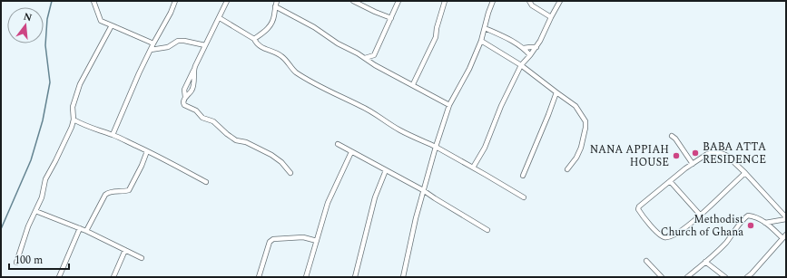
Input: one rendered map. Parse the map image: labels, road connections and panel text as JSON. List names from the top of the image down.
{
  "places": ["BABA ATTA RESIDENCE", "NANA APPIAH HOUSE", "Methodist Church of Ghana"],
  "scale_bar": "100 m",
  "north": "top"
}
